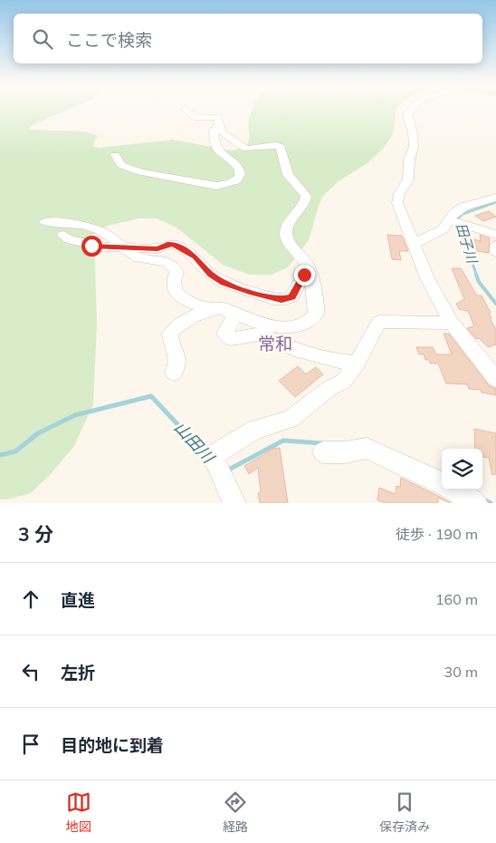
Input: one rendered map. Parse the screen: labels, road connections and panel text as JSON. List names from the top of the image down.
{
  "districts": ["常和"],
  "water": ["田子川", "山田川"],
  "page": {
    "search": "ここで検索",
    "heading": ["3 分", "徒歩 · 190 m"],
    "list": [
      ["直進", "160 m"],
      ["左折", "30 m"],
      "目的地に到着"
    ],
    "nav": ["地図", "経路", "保存済み"]
  }
}
